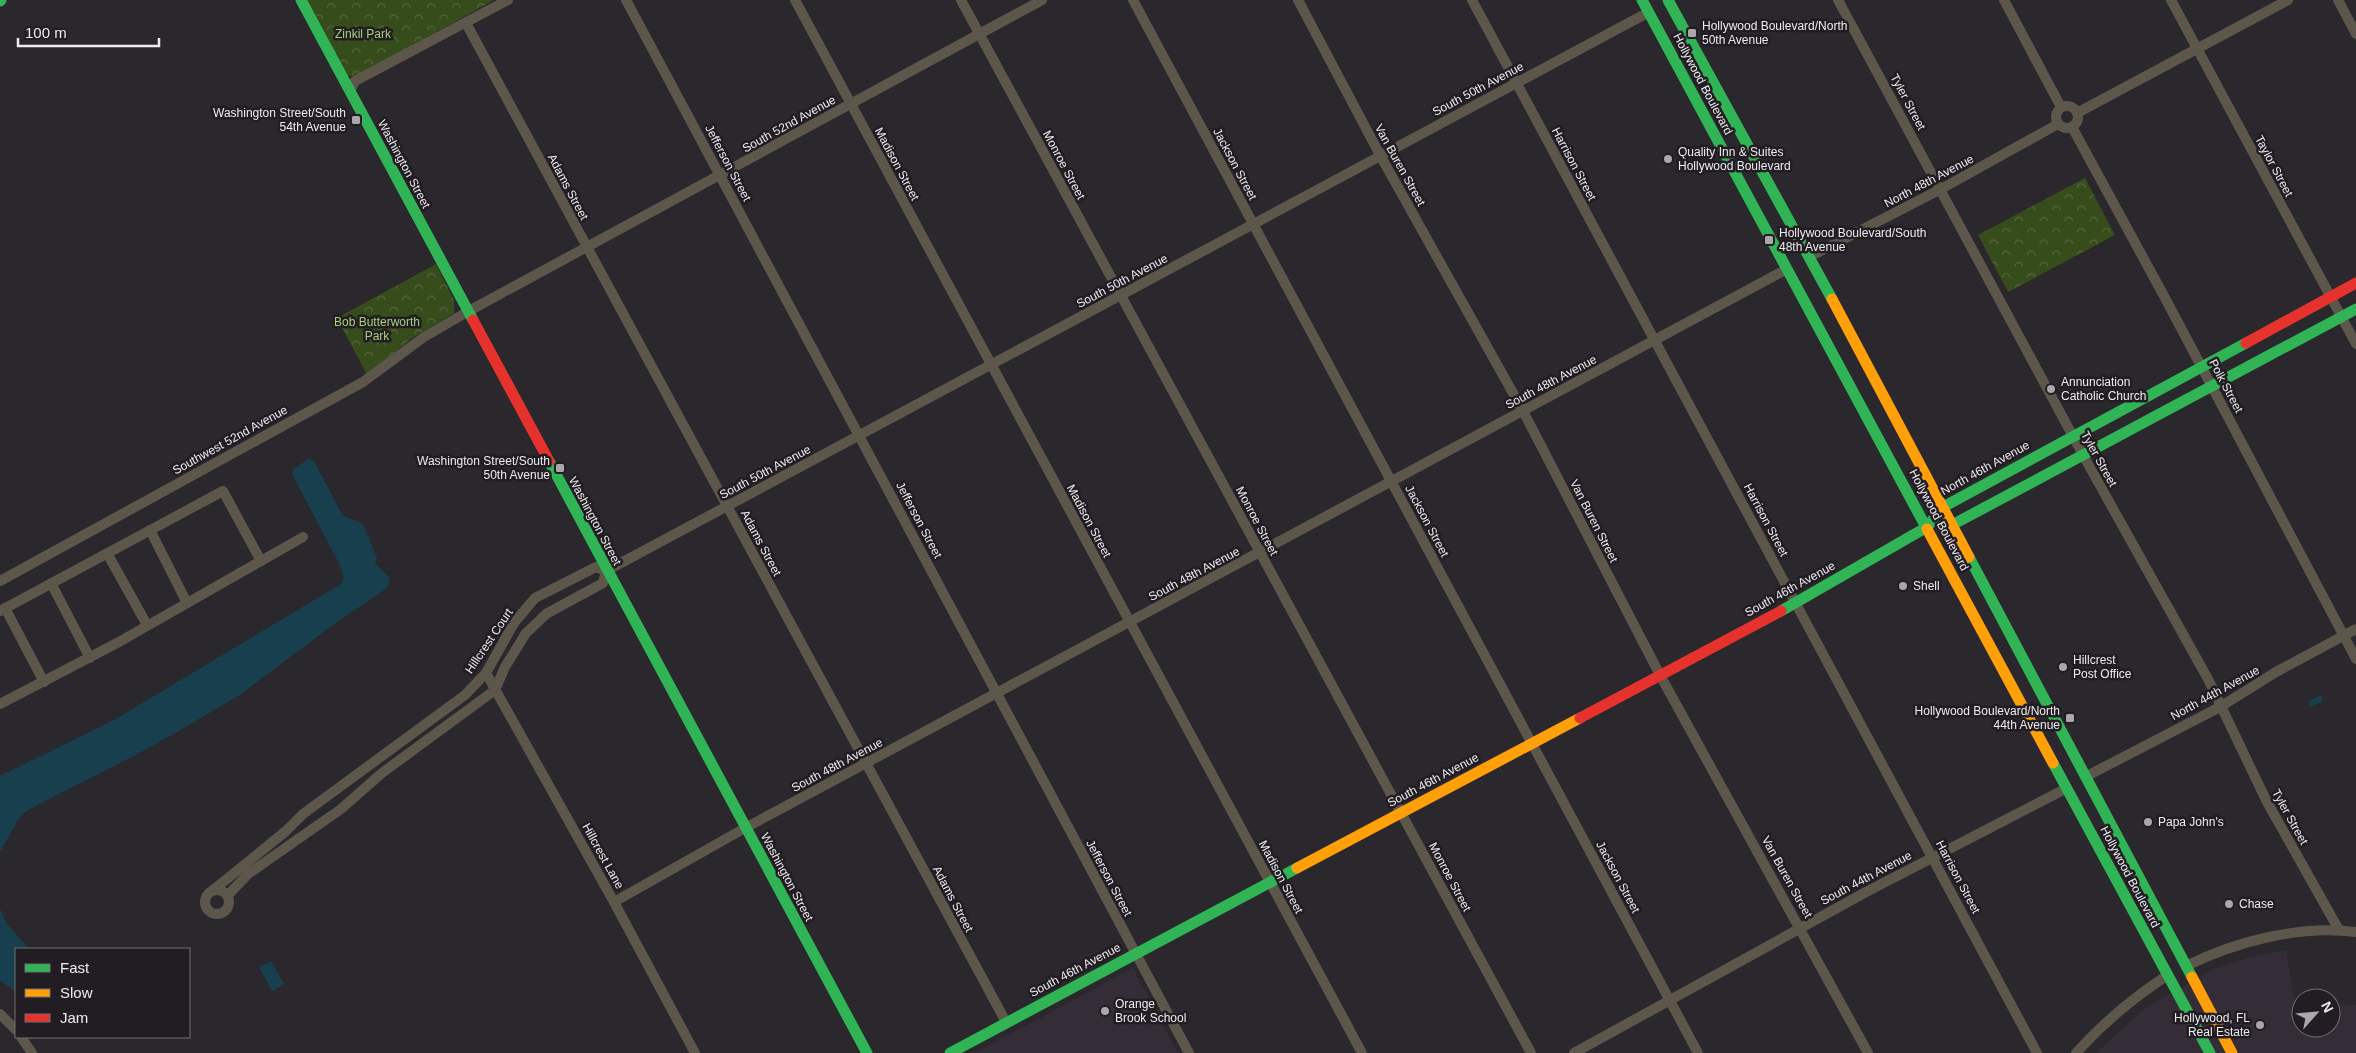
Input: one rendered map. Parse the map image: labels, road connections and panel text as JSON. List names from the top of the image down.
{
  "streets": {
    "main road": [
      "Hollywood Boulevard",
      "Washington Street",
      "North 46th Avenue",
      "South 46th Avenue"
    ],
    "street": [
      "South 50th Avenue",
      "Tyler Street",
      "South 52nd Avenue",
      "Jefferson Street",
      "Madison Street",
      "Jackson Street",
      "Harrison Street",
      "Monroe Street",
      "Van Buren Street",
      "Taylor Street",
      "North 48th Avenue",
      "Adams Street",
      "South 48th Avenue",
      "Polk Street",
      "Southwest 52nd Avenue",
      "Hillcrest Court",
      "North 44th Avenue",
      "Hillcrest Lane",
      "South 44th Avenue"
    ]
  },
  "crossings": [
    ["Hollywood Boulevard", "South 50th Avenue"],
    ["Hollywood Boulevard", "North 48th Avenue"],
    ["Hollywood Boulevard", "South 48th Avenue"],
    ["Hollywood Boulevard", "North 46th Avenue"],
    ["Hollywood Boulevard", "South 46th Avenue"],
    ["Hollywood Boulevard", "North 44th Avenue"],
    ["Hollywood Boulevard", "South 44th Avenue"],
    ["South 50th Avenue", "Jefferson Street"],
    ["South 50th Avenue", "Washington Street"],
    ["South 50th Avenue", "Madison Street"],
    ["South 50th Avenue", "Jackson Street"],
    ["South 50th Avenue", "Harrison Street"],
    ["South 50th Avenue", "Monroe Street"],
    ["South 50th Avenue", "Van Buren Street"],
    ["South 50th Avenue", "Adams Street"],
    ["South 50th Avenue", "Hillcrest Court"],
    ["Tyler Street", "North 48th Avenue"],
    ["Tyler Street", "North 46th Avenue"],
    ["Tyler Street", "North 44th Avenue"],
    ["South 52nd Avenue", "Jefferson Street"],
    ["South 52nd Avenue", "Washington Street"],
    ["South 52nd Avenue", "Madison Street"],
    ["South 52nd Avenue", "Monroe Street"],
    ["South 52nd Avenue", "Adams Street"],
    ["South 52nd Avenue", "Southwest 52nd Avenue"],
    ["Jefferson Street", "South 48th Avenue"],
    ["Jefferson Street", "South 46th Avenue"],
    ["Washington Street", "South 48th Avenue"],
    ["Washington Street", "Southwest 52nd Avenue"],
    ["Washington Street", "Hillcrest Court"],
    ["Madison Street", "South 48th Avenue"],
    ["Madison Street", "South 46th Avenue"],
    ["Jackson Street", "South 48th Avenue"],
    ["Jackson Street", "South 46th Avenue"],
    ["Jackson Street", "South 44th Avenue"],
    ["Harrison Street", "South 48th Avenue"],
    ["Harrison Street", "South 46th Avenue"],
    ["Harrison Street", "South 44th Avenue"],
    ["Monroe Street", "South 48th Avenue"],
    ["Monroe Street", "South 46th Avenue"],
    ["Van Buren Street", "South 48th Avenue"],
    ["Van Buren Street", "South 46th Avenue"],
    ["Van Buren Street", "South 44th Avenue"],
    ["Taylor Street", "North 46th Avenue"],
    ["North 48th Avenue", "Polk Street"],
    ["Adams Street", "South 48th Avenue"],
    ["Adams Street", "South 46th Avenue"],
    ["South 48th Avenue", "Hillcrest Lane"],
    ["Polk Street", "North 46th Avenue"],
    ["Polk Street", "North 44th Avenue"],
    ["North 46th Avenue", "South 46th Avenue"],
    ["Hillcrest Court", "Hillcrest Lane"]
  ],
  "parks": ["Zinkil Park", "Bob Butterworth Park"],
  "places": {
    "transit": [
      "Hollywood Boulevard/North 50th Avenue",
      "Washington Street/South 54th Avenue",
      "Hollywood Boulevard/South 48th Avenue",
      "Washington Street/South 50th Avenue",
      "Hollywood Boulevard/North 44th Avenue"
    ],
    "other": [
      "Quality Inn & Suites Hollywood Boulevard",
      "Annunciation Catholic Church",
      "Shell",
      "Hillcrest Post Office",
      "Papa John's",
      "Chase",
      "Orange Brook School",
      "Hollywood, FL Real Estate"
    ]
  },
  "legend": ["Fast", "Slow", "Jam"],
  "scale_bar": "100 m",
  "north": "top right"
}
